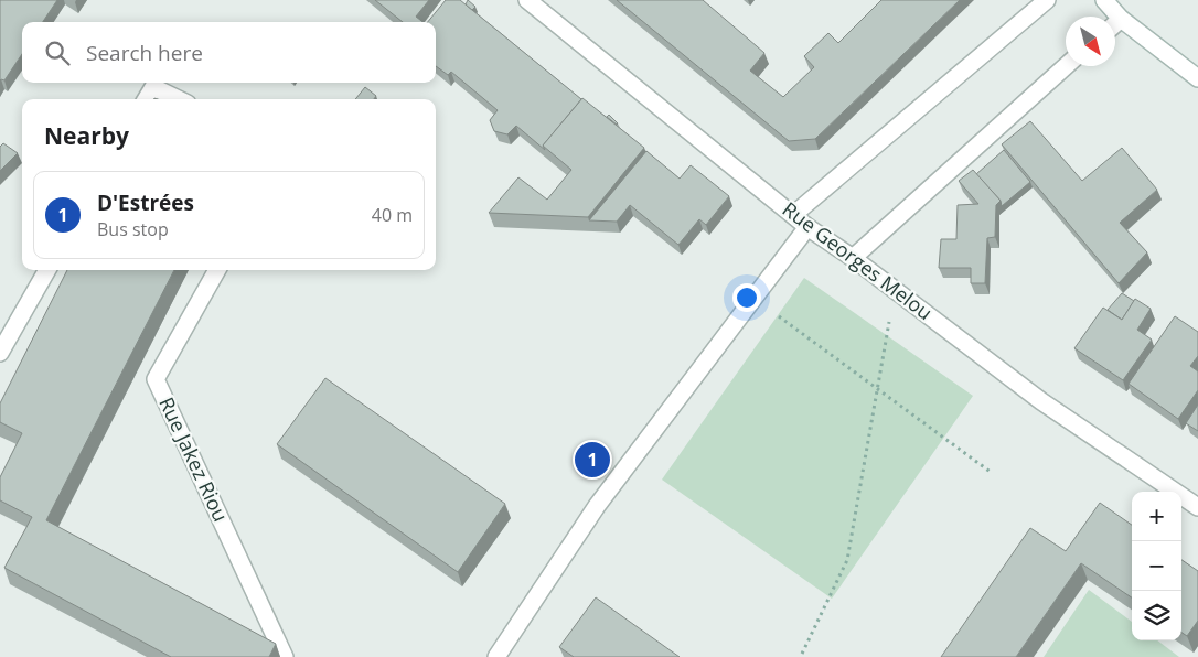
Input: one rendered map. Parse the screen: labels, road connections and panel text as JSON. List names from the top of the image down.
{
  "streets": {
    "street": ["Rue Georges Melou", "Rue Jakez Riou"]
  },
  "north": "bottom right",
  "page": {
    "search": "Search here",
    "heading": "Nearby",
    "list": [
      {
        "mark": "1",
        "name": "D'Estrées",
        "note": "Bus stop",
        "value": "40 m"
      }
    ],
    "pins": "1",
    "map_buttons": ["+", "−"]
  }
}
